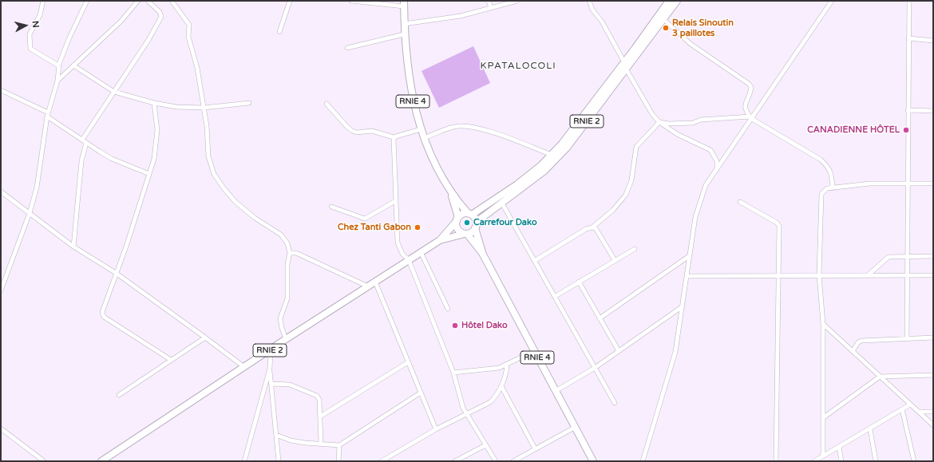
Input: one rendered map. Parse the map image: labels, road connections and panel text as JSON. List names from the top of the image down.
{
  "streets": {
    "main road": ["RNIE 4", "RNIE 2"]
  },
  "crossings": [
    ["RNIE 4", "RNIE 2"]
  ],
  "districts": ["KPATALOCOLI"],
  "places": [
    "Relais Sinoutin 3 paillotes",
    "CANADIENNE HÔTEL",
    "Carrefour Dako",
    "Chez Tanti Gabon",
    "Hôtel Dako"
  ],
  "north": "right"
}
